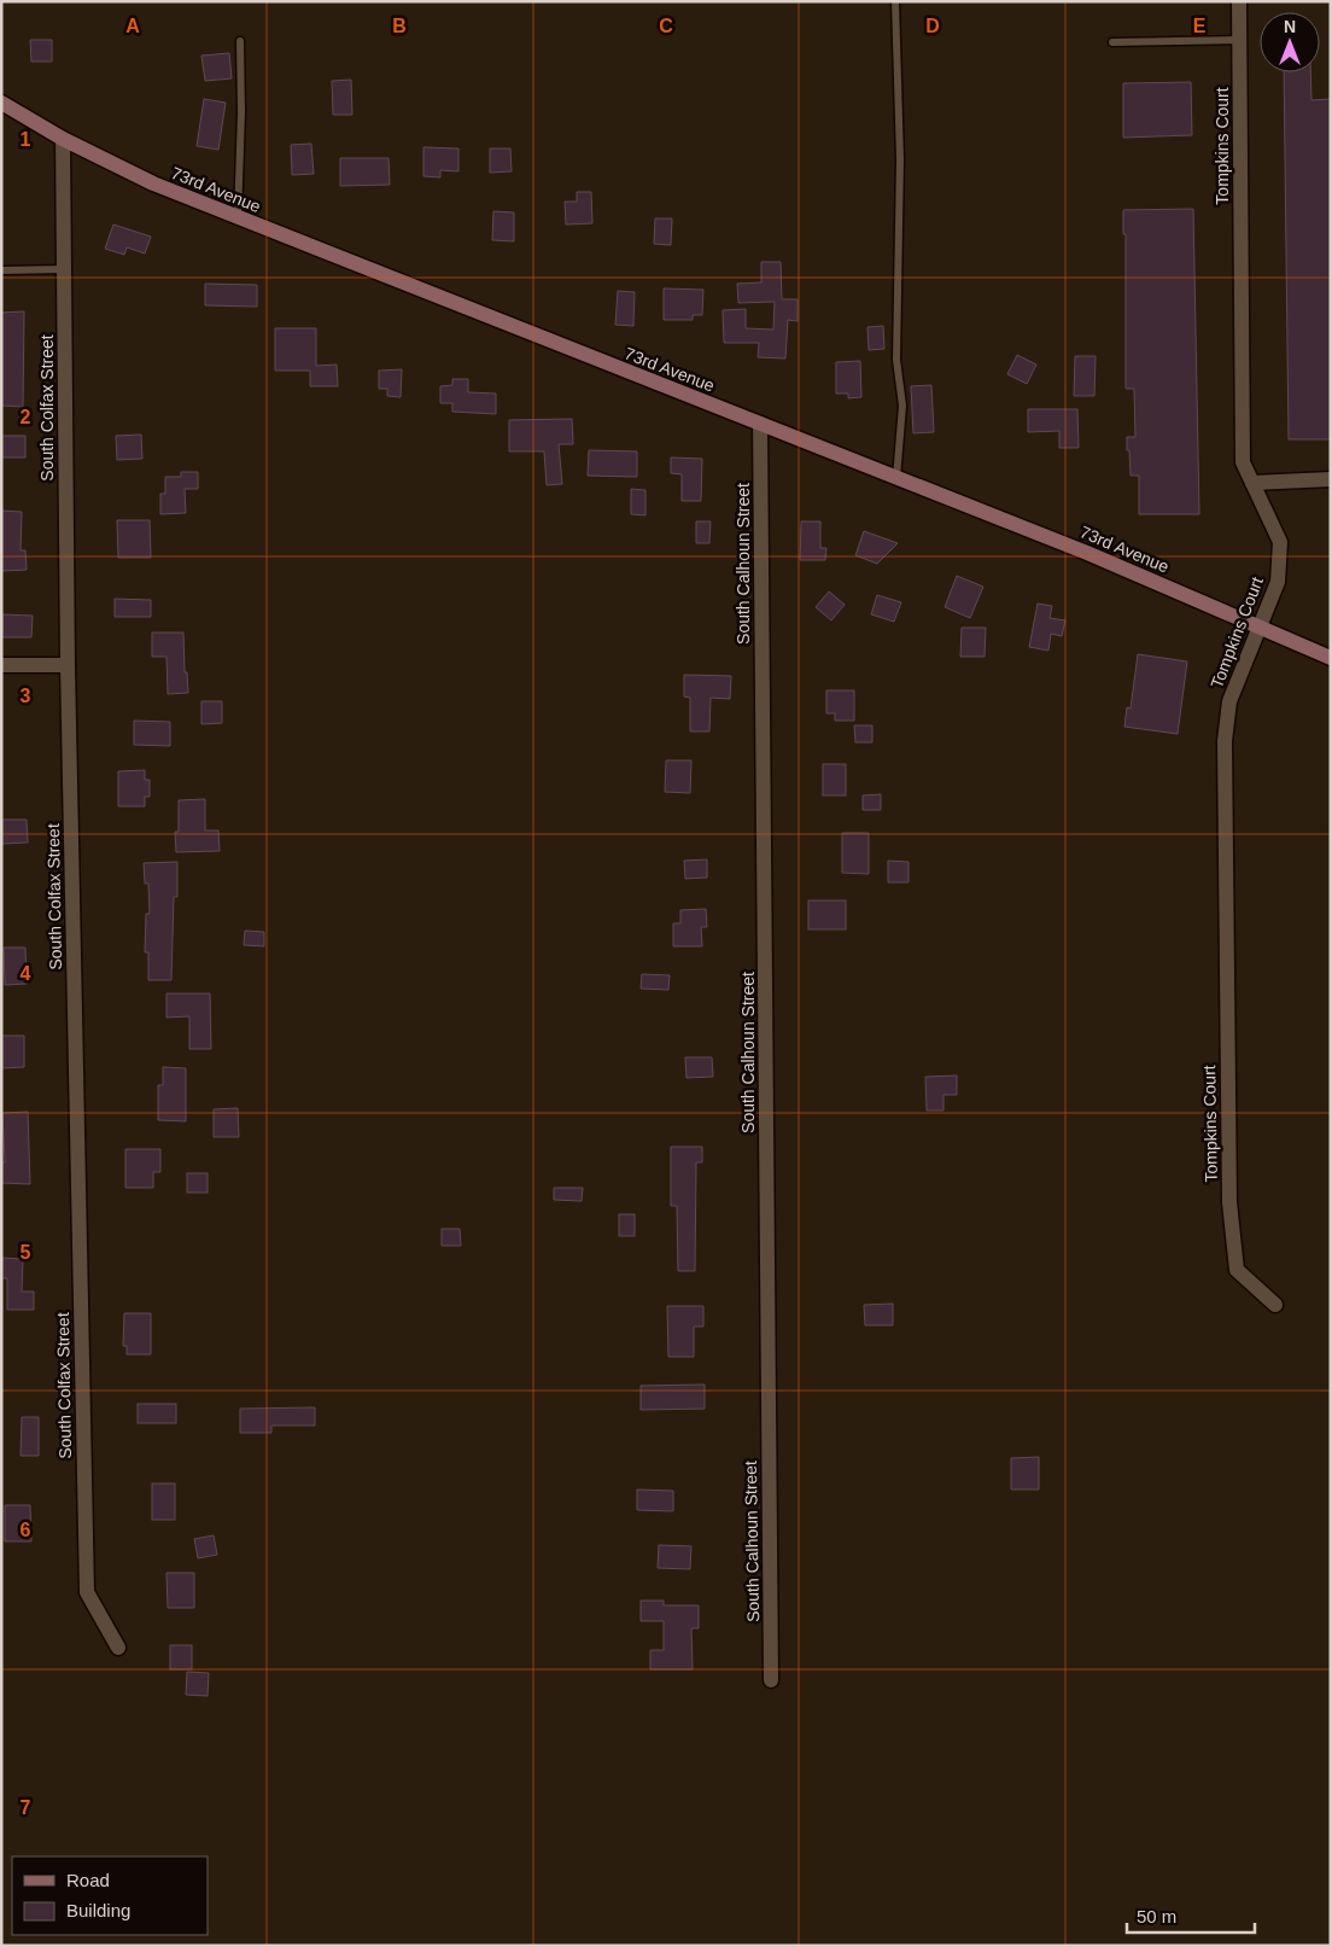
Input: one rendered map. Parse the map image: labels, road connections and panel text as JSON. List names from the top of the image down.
{
  "streets": {
    "street": [
      "Tompkins Court",
      "73rd Avenue",
      "South Colfax Street",
      "South Calhoun Street"
    ]
  },
  "crossings": [
    ["Tompkins Court", "73rd Avenue"],
    ["73rd Avenue", "South Colfax Street"],
    ["73rd Avenue", "South Calhoun Street"]
  ],
  "legend": ["Road", "Building"],
  "scale_bar": "50 m",
  "north": "top",
  "grid": {
    "columns": [
      "A",
      "B",
      "C",
      "D",
      "E"
    ],
    "rows": [
      "1",
      "2",
      "3",
      "4",
      "5",
      "6",
      "7"
    ]
  }
}
